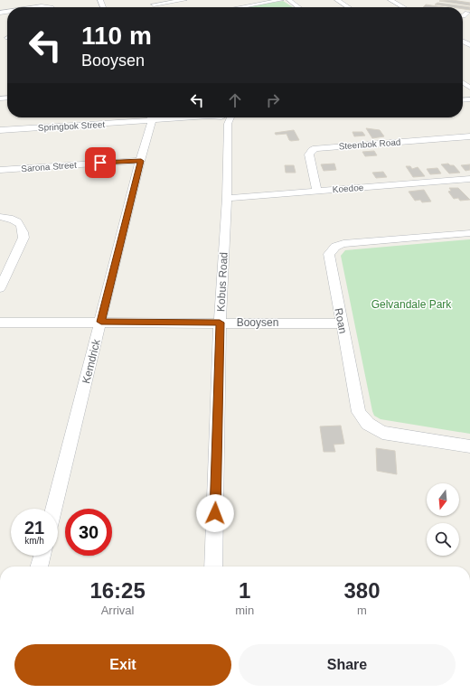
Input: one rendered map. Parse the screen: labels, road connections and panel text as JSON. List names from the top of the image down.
{
  "streets": {
    "street": [
      "Springbok Street",
      "Steenbok Road",
      "Sarona Street",
      "Koedoe",
      "Kobus Road",
      "Roan",
      "Booysen",
      "Kemdrick"
    ]
  },
  "crossings": [
    ["Steenbok Road", "Koedoe"],
    ["Sarona Street", "Kemdrick"],
    ["Koedoe", "Kobus Road"],
    ["Kobus Road", "Booysen"],
    ["Roan", "Booysen"],
    ["Booysen", "Kemdrick"]
  ],
  "parks": ["Gelvandale Park"],
  "north": "bottom",
  "page": {
    "turn": ["110 m", "Booysen"],
    "speed": "21 km/h",
    "limit": "30",
    "eta": [
      "16:25",
      "Arrival",
      "1",
      "min",
      "380",
      "m"
    ],
    "buttons": ["Exit", "Share"]
  }
}
